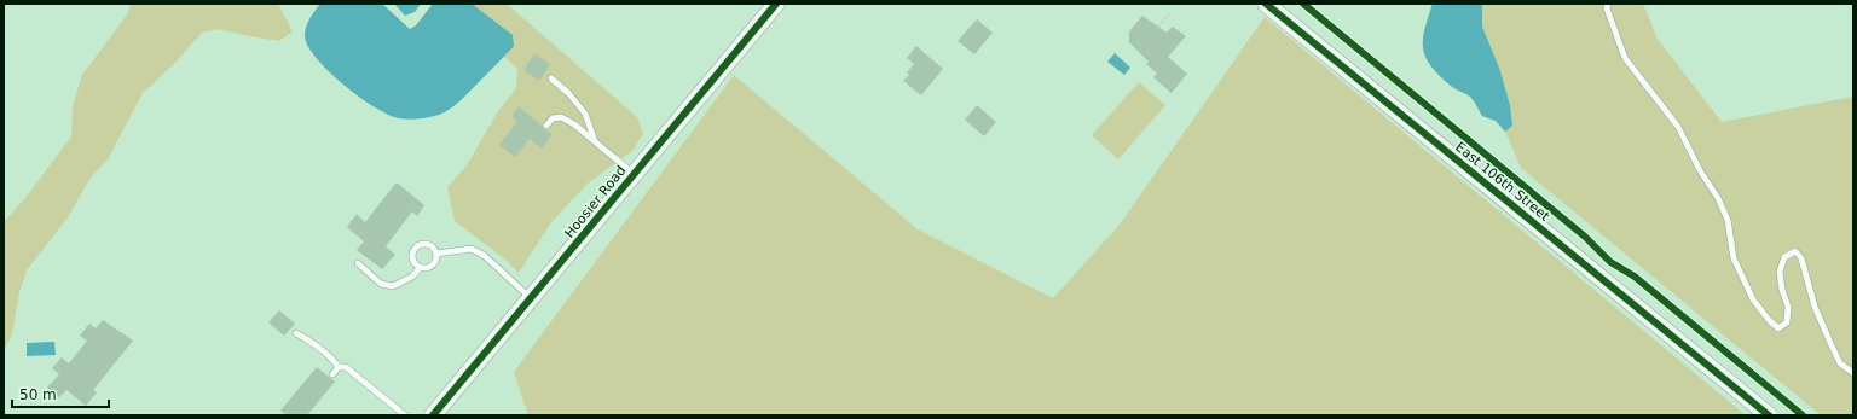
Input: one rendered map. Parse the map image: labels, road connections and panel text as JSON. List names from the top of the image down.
{
  "streets": {
    "street": ["East 106th Street", "Hoosier Road"]
  },
  "scale_bar": "50 m"
}
